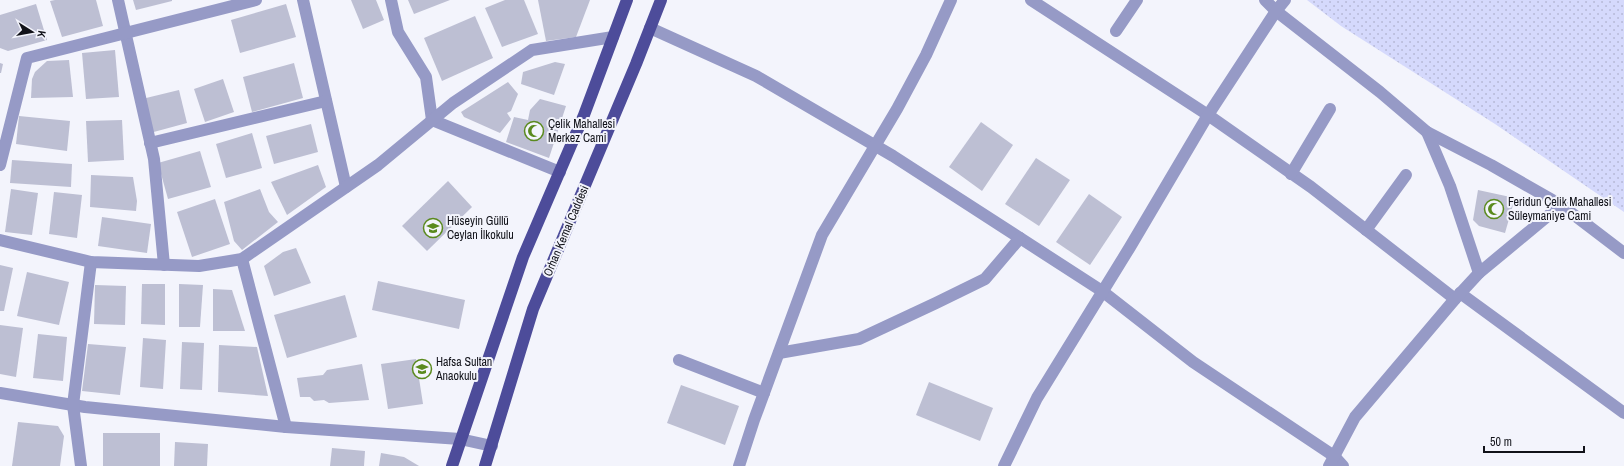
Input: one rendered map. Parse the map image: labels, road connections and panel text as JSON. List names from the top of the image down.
{
  "streets": {
    "main road": ["Orhan Kemal Caddesi"]
  },
  "places": {
    "mosque": ["Çelik Mahallesi Merkez Cami", "Feridun Çelik Mahallesi Süleymaniye Cami"],
    "school or university": ["Hüseyin Güllü Ceylan İlkokulu", "Hafsa Sultan Anaokulu"]
  },
  "scale_bar": "50 m",
  "north": "right"
}
